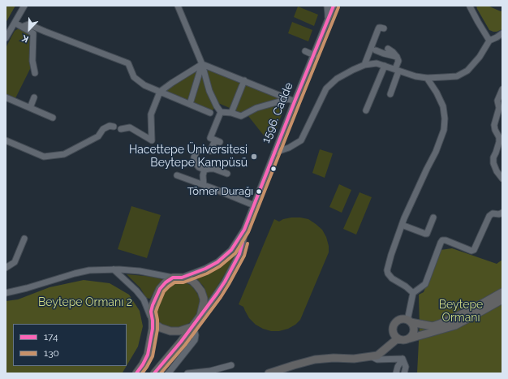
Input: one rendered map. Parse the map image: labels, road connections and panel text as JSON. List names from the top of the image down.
{
  "streets": {
    "main road": ["1596. Cadde"]
  },
  "parks": ["Beytepe Ormanı 2", "Beytepe Ormanı"],
  "places": ["Hacettepe Üniversitesi Beytepe Kampüsü", "Tömer Durağı"],
  "lines": ["transit line 174", "transit line 130"],
  "legend": ["174", "130"],
  "north": "bottom left"
}
